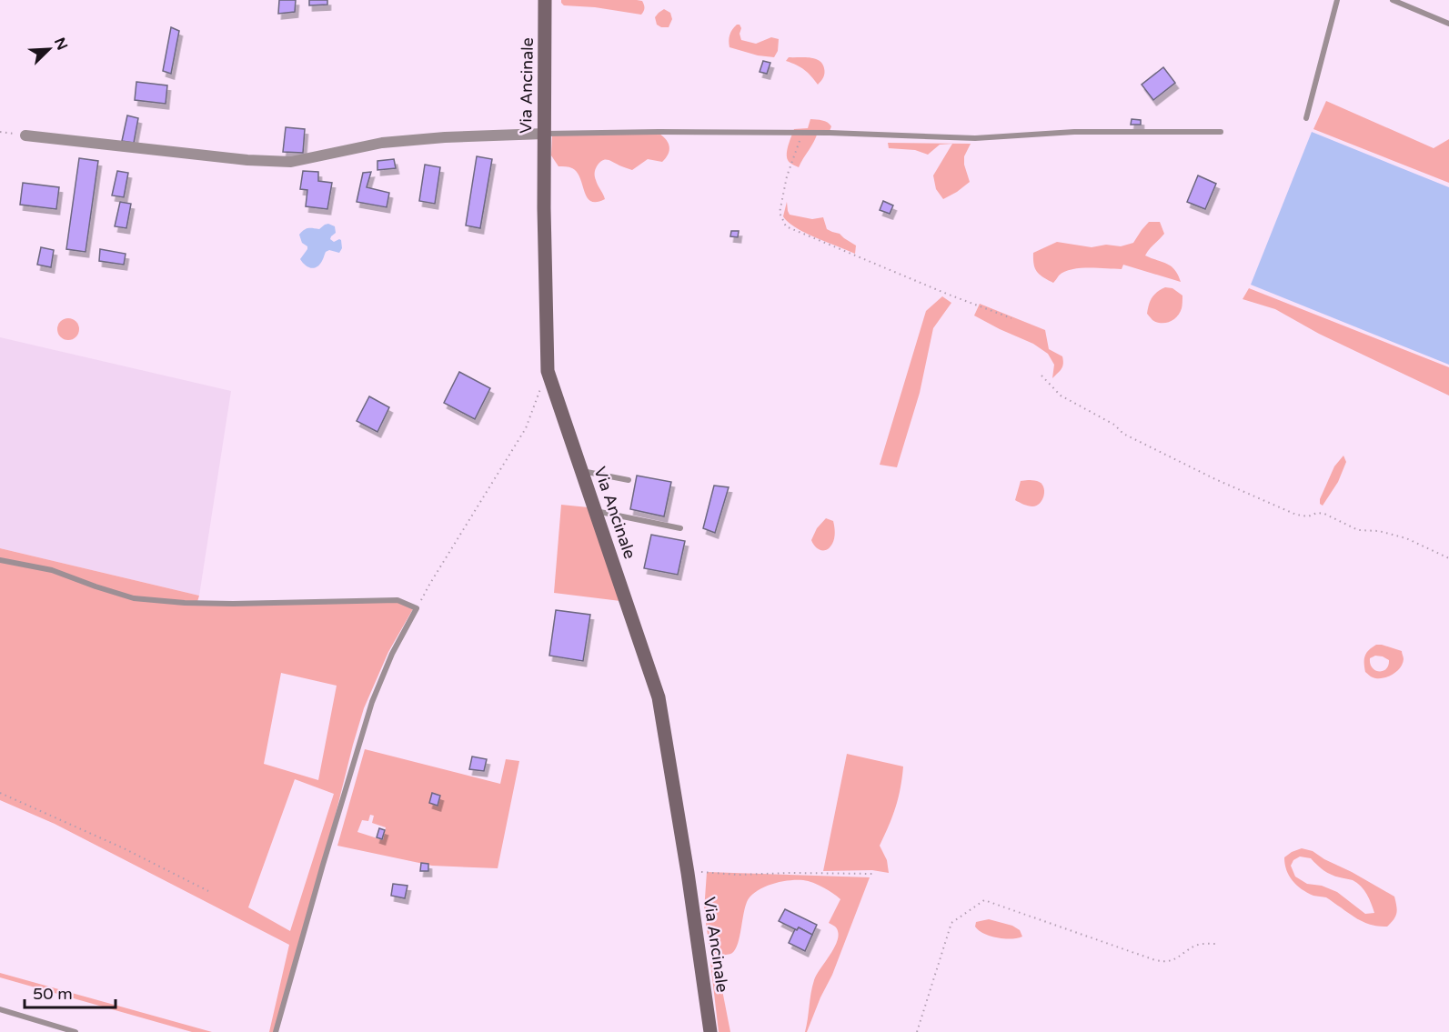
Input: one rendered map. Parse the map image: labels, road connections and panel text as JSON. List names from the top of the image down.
{
  "streets": {
    "main road": ["Via Ancinale"]
  },
  "scale_bar": "50 m",
  "north": "top right"
}
